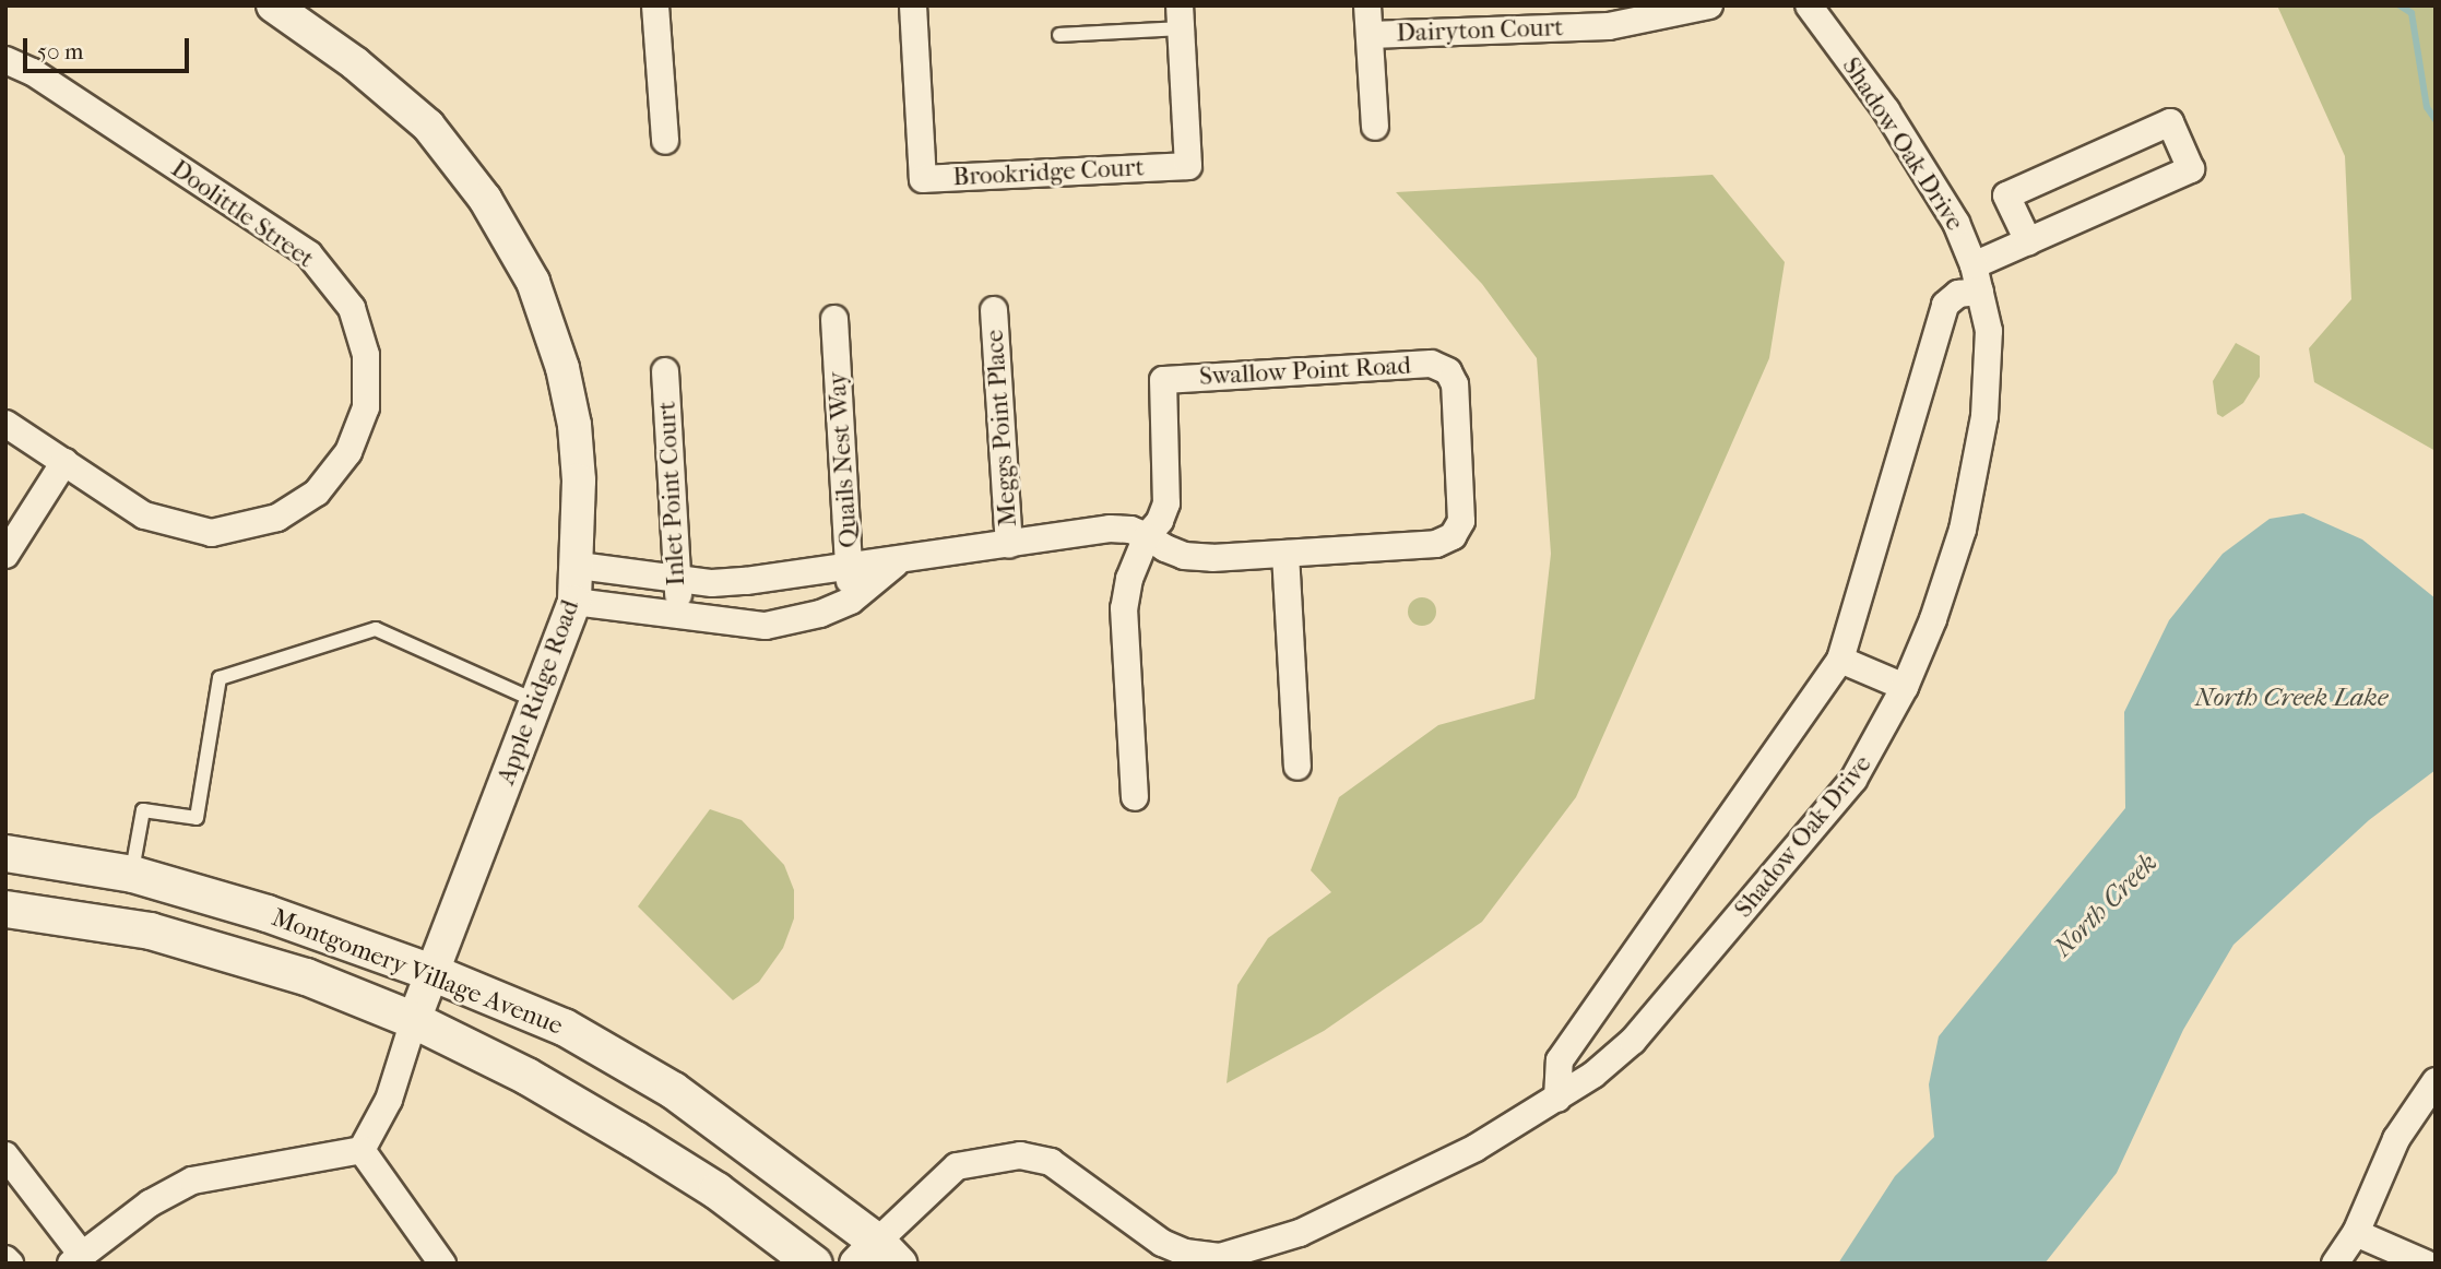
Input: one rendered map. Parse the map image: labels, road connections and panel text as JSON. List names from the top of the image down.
{
  "streets": {
    "main road": ["Montgomery Village Avenue"],
    "street": [
      "Dairyton Court",
      "Shadow Oak Drive",
      "Brookridge Court",
      "Doolittle Street",
      "Swallow Point Road",
      "Meggs Point Place",
      "Quails Nest Way",
      "Inlet Point Court",
      "Apple Ridge Road"
    ]
  },
  "crossings": [
    ["Shadow Oak Drive", "Montgomery Village Avenue"],
    ["Swallow Point Road", "Meggs Point Place"],
    ["Swallow Point Road", "Quails Nest Way"],
    ["Swallow Point Road", "Inlet Point Court"],
    ["Swallow Point Road", "Apple Ridge Road"],
    ["Apple Ridge Road", "Montgomery Village Avenue"]
  ],
  "water": ["North Creek Lake", "North Creek"],
  "scale_bar": "50 m"
}
